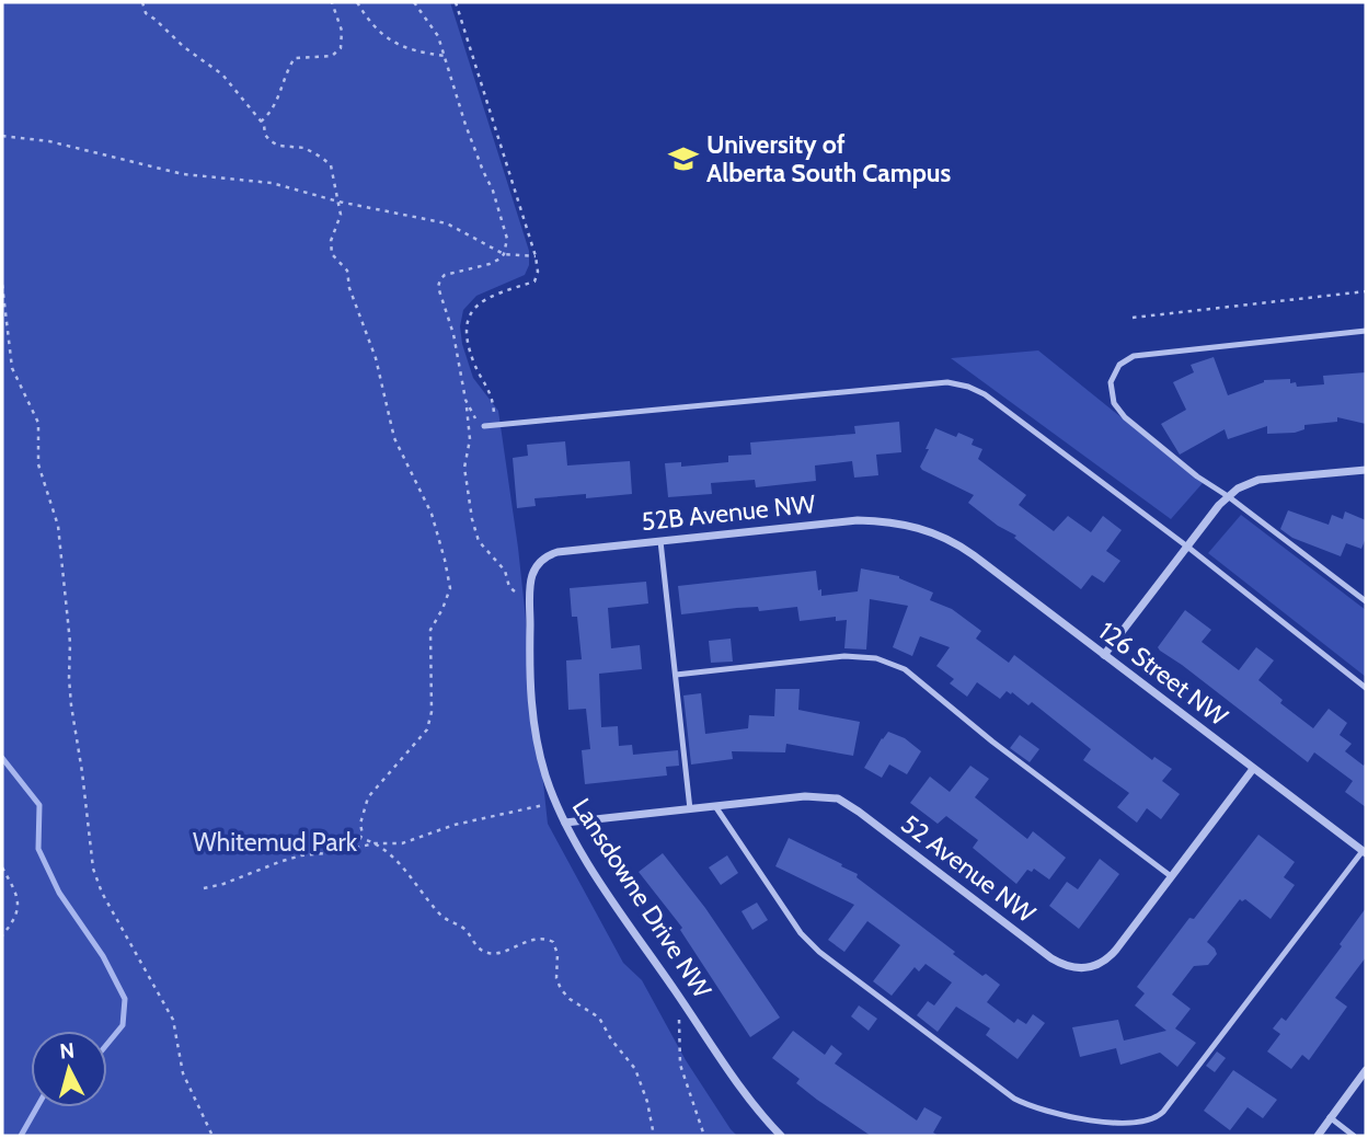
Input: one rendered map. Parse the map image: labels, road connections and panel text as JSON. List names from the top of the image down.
{
  "streets": {
    "street": [
      "52B Avenue NW",
      "126 Street NW",
      "52 Avenue NW",
      "Lansdowne Drive NW"
    ]
  },
  "crossings": [
    ["52B Avenue NW", "126 Street NW"],
    ["52B Avenue NW", "Lansdowne Drive NW"],
    ["126 Street NW", "52 Avenue NW"],
    ["52 Avenue NW", "Lansdowne Drive NW"]
  ],
  "parks": ["Whitemud Park"],
  "places": {
    "school or university": ["University of Alberta South Campus"]
  },
  "north": "top"
}
